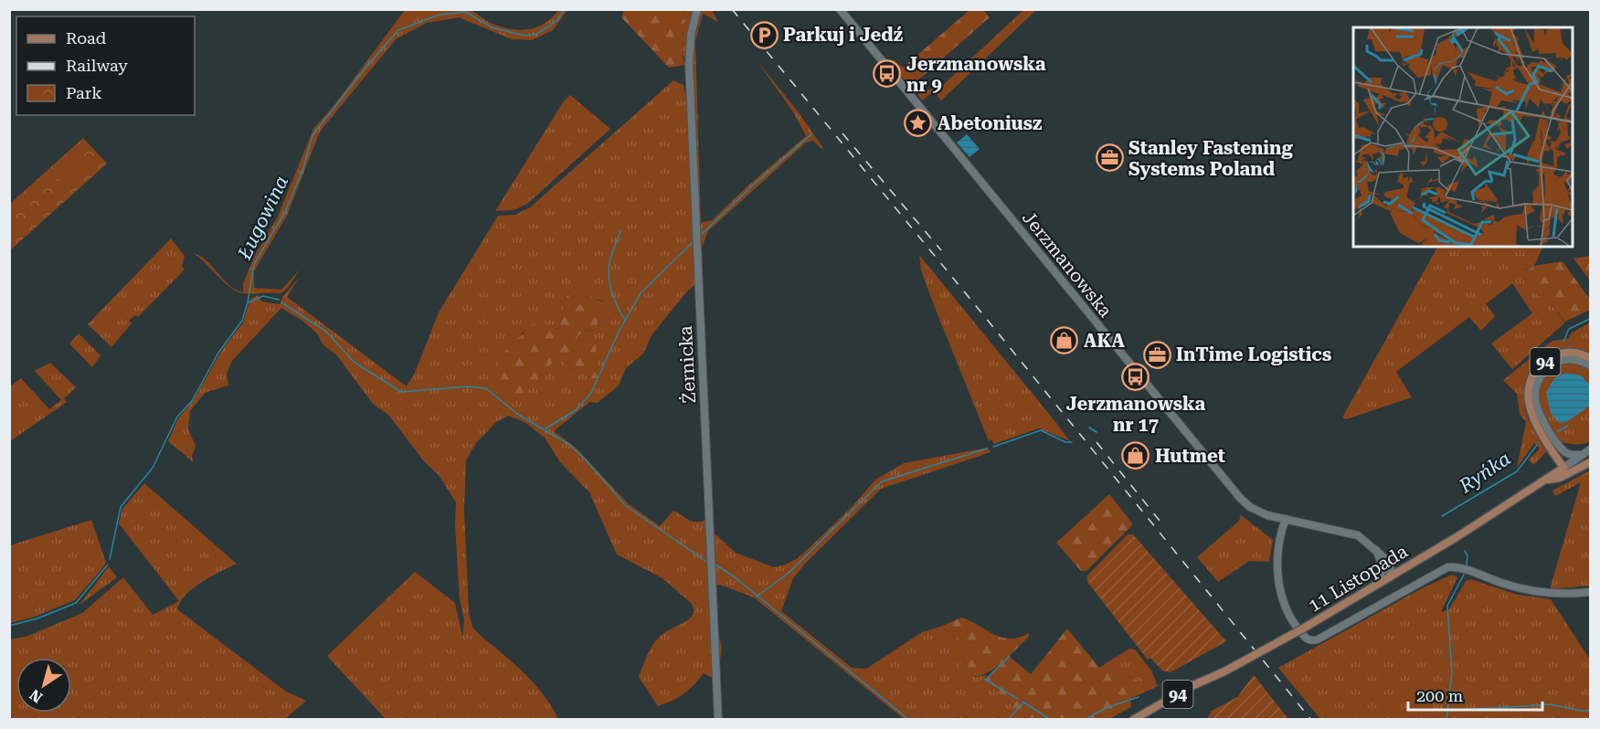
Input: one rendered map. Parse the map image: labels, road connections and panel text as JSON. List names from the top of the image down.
{
  "streets": {
    "main road": ["94", "11 Listopada"],
    "street": ["Jerzmanowska", "Żernicka"]
  },
  "crossings": [
    ["Jerzmanowska", "11 Listopada"],
    ["94", "11 Listopada"]
  ],
  "water": ["Ługowina", "Ryńka"],
  "places": {
    "parking": ["Parkuj i Jedź"],
    "bus stop": ["Jerzmanowska nr 9", "Jerzmanowska nr 17"],
    "place": ["Abetoniusz"],
    "office": ["Stanley Fastening Systems Poland", "InTime Logistics"],
    "shop": ["AKA", "Hutmet"]
  },
  "legend": ["Road", "Railway", "Park"],
  "scale_bar": "200 m",
  "north": "bottom left"
}
